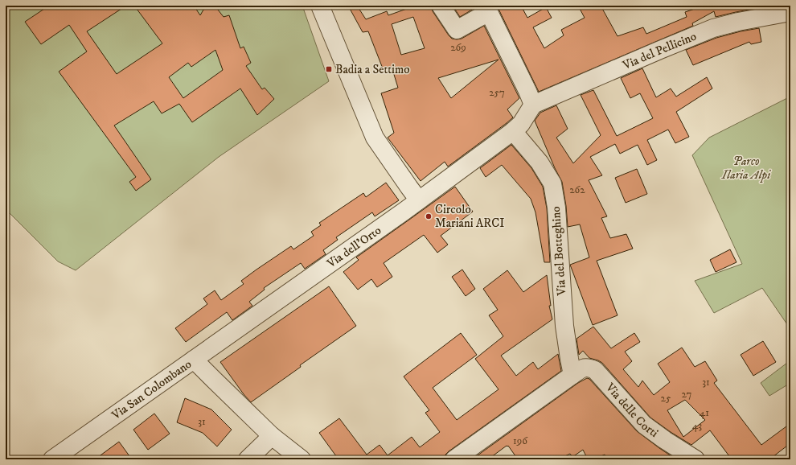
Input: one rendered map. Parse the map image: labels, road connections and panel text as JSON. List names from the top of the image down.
{
  "streets": {
    "street": [
      "Via del Pellicino",
      "Via dell'Orto",
      "Via del Botteghino",
      "Via San Colombano",
      "Via delle Corti"
    ]
  },
  "crossings": [
    ["Via dell'Orto", "Via del Botteghino"],
    ["Via dell'Orto", "Via San Colombano"],
    ["Via del Botteghino", "Via delle Corti"]
  ],
  "parks": ["Parco Ilaria Alpi"],
  "places": {
    "transit": ["Badia a Settimo"],
    "other": ["Circolo Mariani ARCI"]
  },
  "house_numbers": [
    "269",
    "257",
    "262",
    "31",
    "27",
    "25",
    "41",
    "31",
    "43",
    "196"
  ]
}
